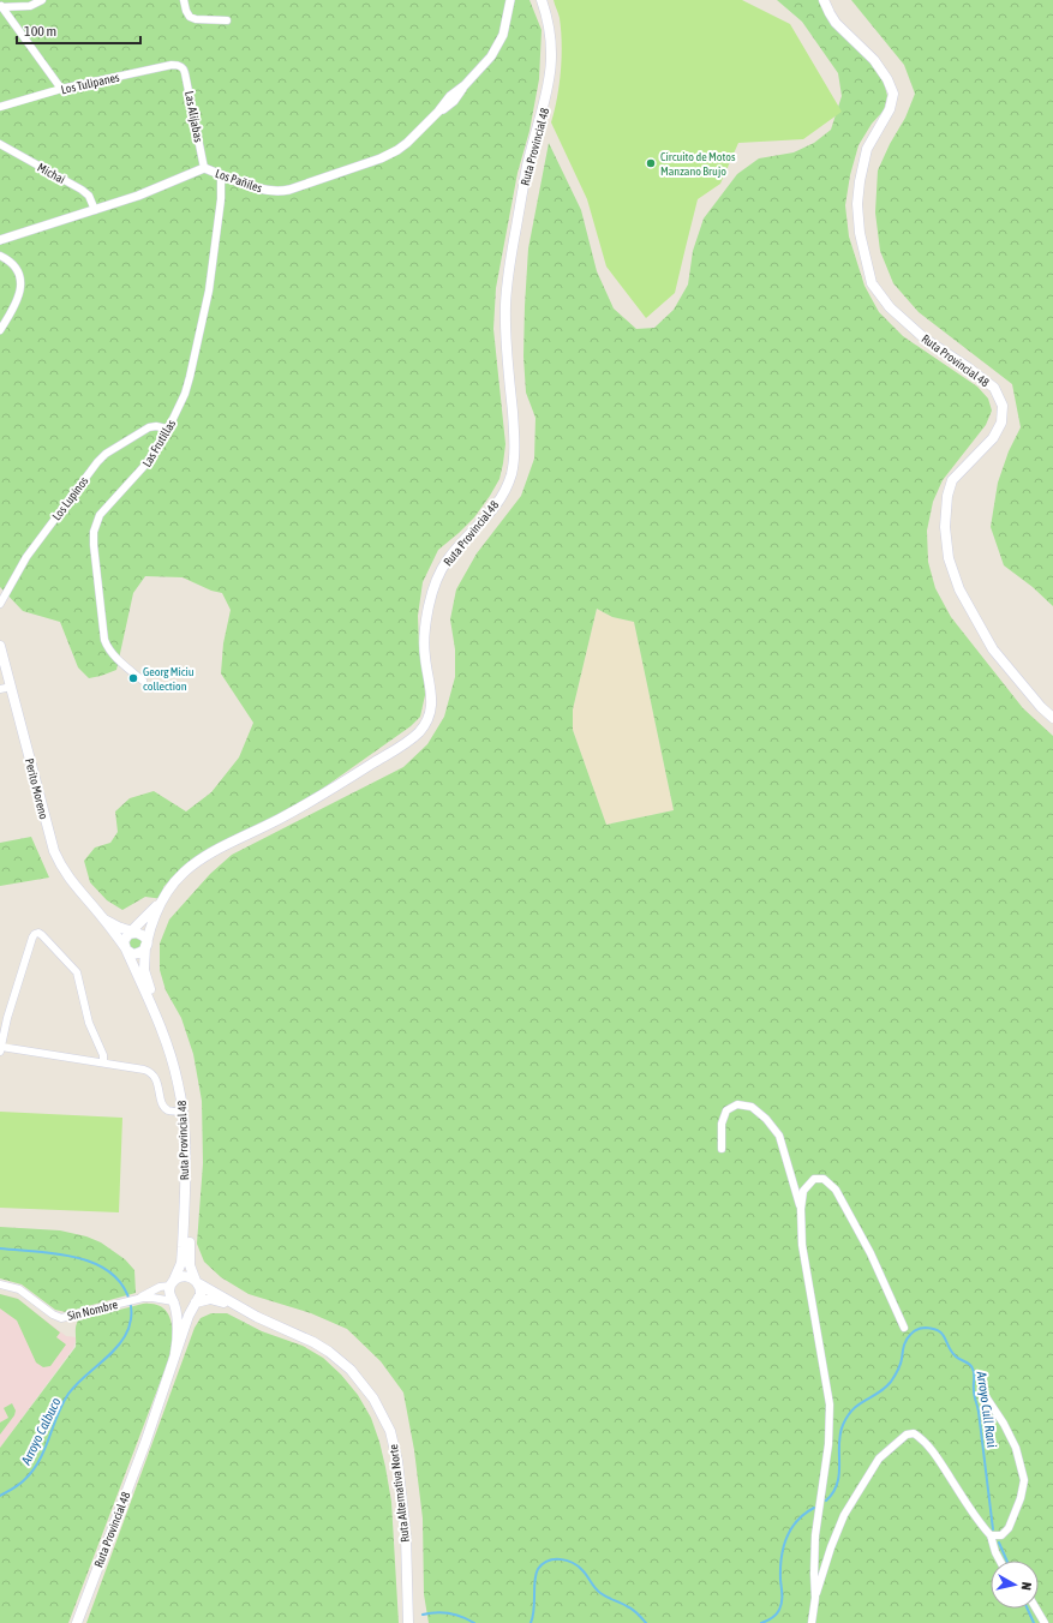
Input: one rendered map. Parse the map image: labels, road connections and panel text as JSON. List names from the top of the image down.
{
  "streets": {
    "main road": ["Ruta Provincial 48", "Perito Moreno", "Ruta Alternativa Norte"],
    "street": [
      "Los Tulipanes",
      "Las Alijabas",
      "Michai",
      "Los Pañiles",
      "Las Frutillas",
      "Los Lupinos",
      "Sin Nombre"
    ]
  },
  "crossings": [
    ["Los Tulipanes", "Las Alijabas"],
    ["Las Alijabas", "Los Pañiles"],
    ["Ruta Provincial 48", "Perito Moreno"],
    ["Ruta Provincial 48", "Sin Nombre"],
    ["Ruta Provincial 48", "Ruta Alternativa Norte"],
    ["Michai", "Los Pañiles"],
    ["Los Pañiles", "Las Frutillas"],
    ["Las Frutillas", "Los Lupinos"],
    ["Sin Nombre", "Ruta Alternativa Norte"]
  ],
  "water": ["Arroyo Cull Rani", "Arroyo Calbuco"],
  "places": ["Circuito de Motos Manzano Brujo", "Georg Miciu collection"],
  "scale_bar": "100 m",
  "north": "right"
}
